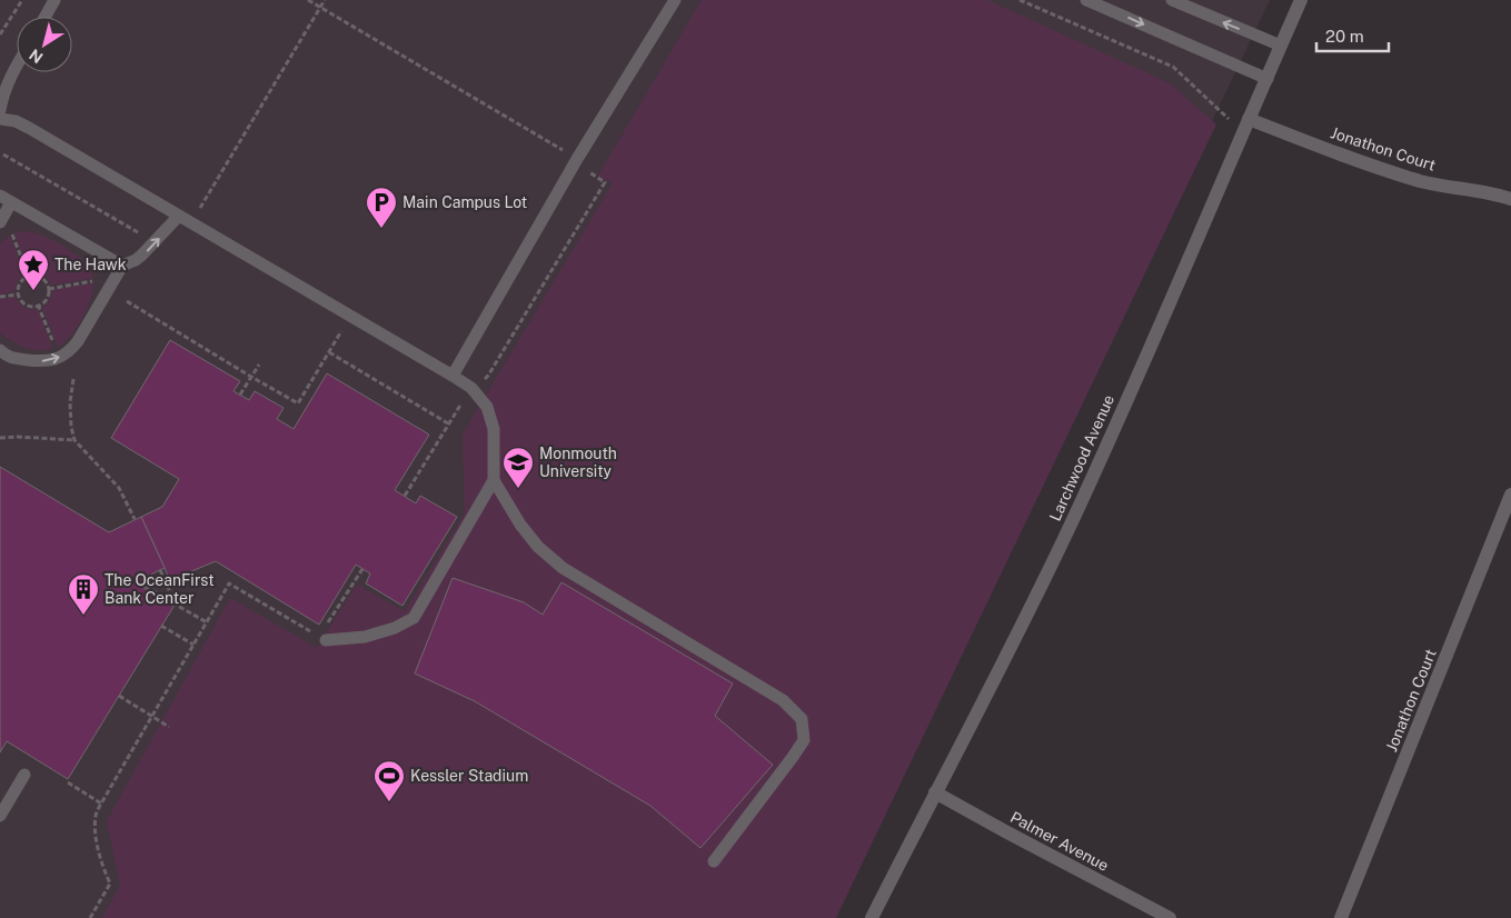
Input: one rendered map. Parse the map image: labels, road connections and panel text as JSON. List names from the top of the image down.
{
  "streets": {
    "street": ["Jonathon Court", "Larchwood Avenue", "Palmer Avenue"]
  },
  "crossings": [
    ["Jonathon Court", "Larchwood Avenue"],
    ["Larchwood Avenue", "Palmer Avenue"]
  ],
  "places": {
    "parking": ["Main Campus Lot"],
    "place": ["The Hawk"],
    "school or university": ["Monmouth University"],
    "building": ["The OceanFirst Bank Center"],
    "sports": ["Kessler Stadium"]
  },
  "scale_bar": "20 m",
  "north": "bottom left"
}
